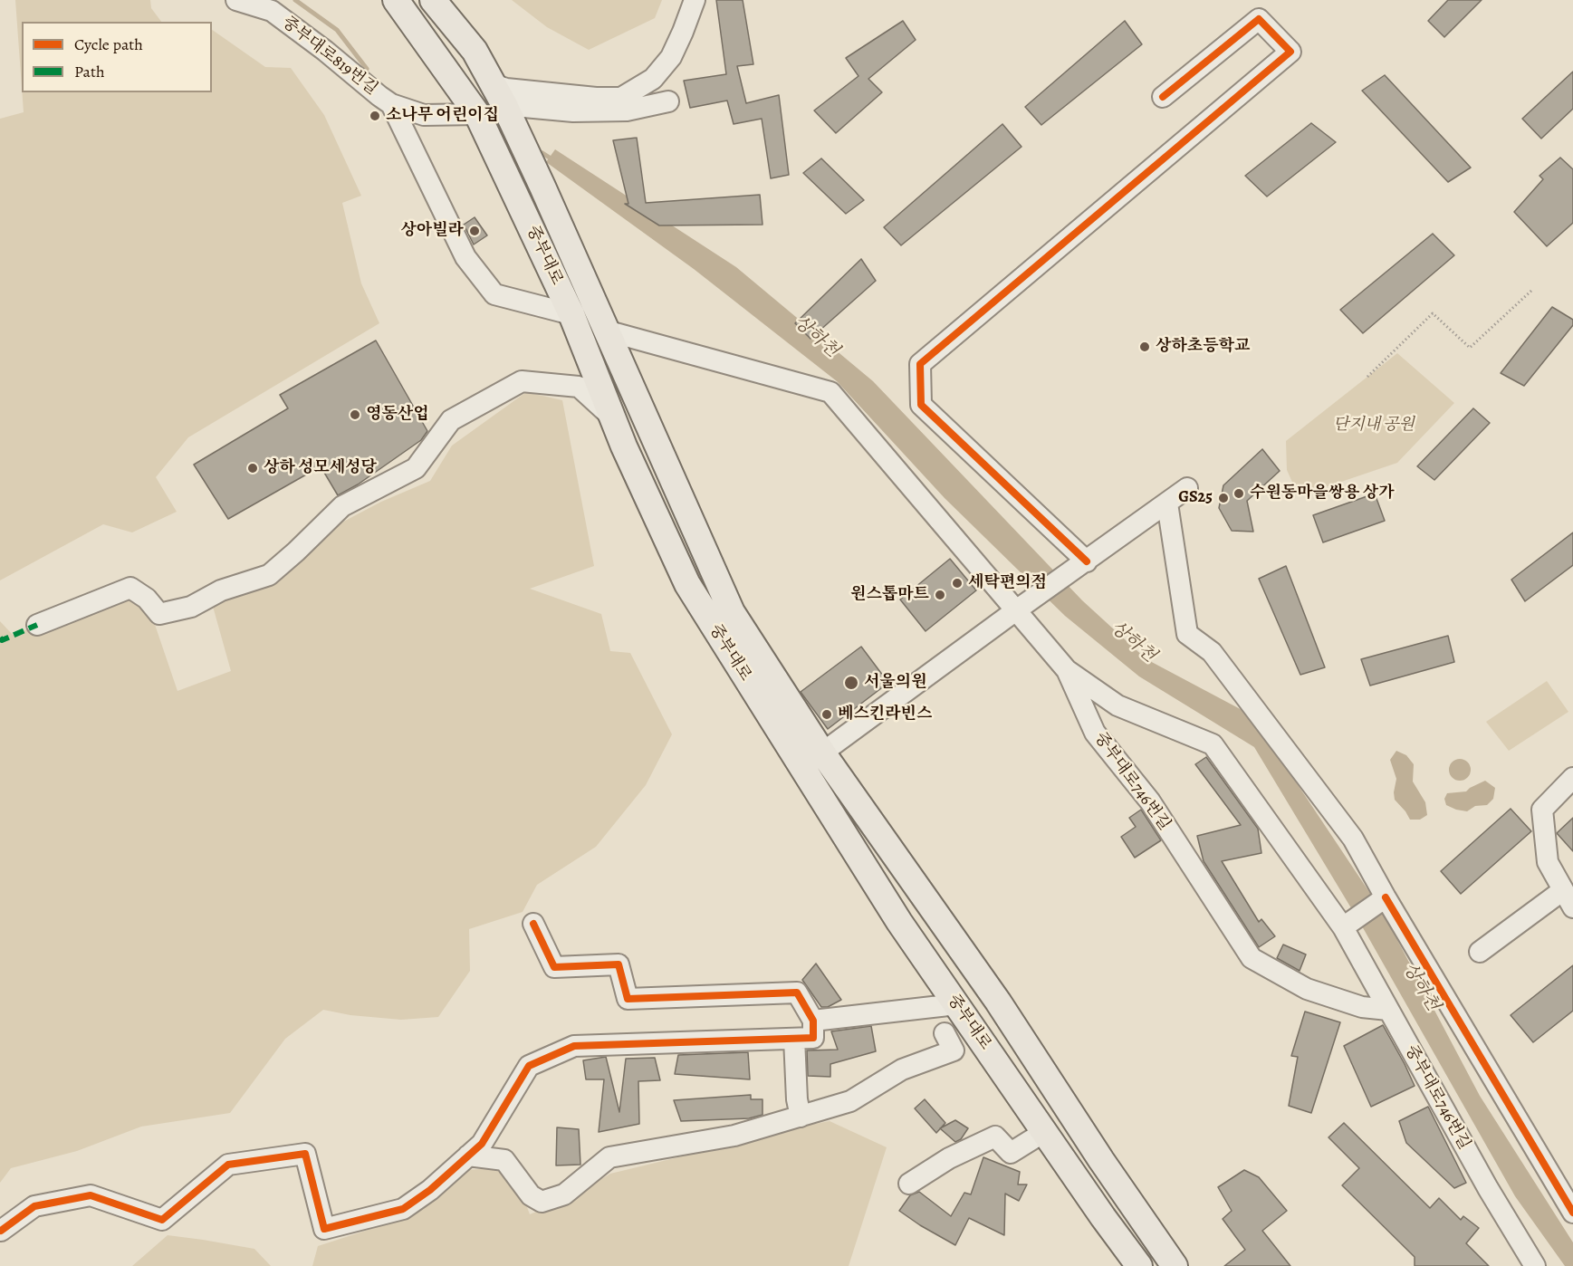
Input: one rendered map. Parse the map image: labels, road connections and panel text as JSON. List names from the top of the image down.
{
  "streets": {
    "main road": ["중부대로"],
    "street": ["중부대로819번길", "중부대로746번길"]
  },
  "water": ["상하천"],
  "parks": ["단지내 공원"],
  "places": [
    "소나무 어린이집",
    "상아빌라",
    "상하초등학교",
    "영동산업",
    "상하 성모세성당",
    "수원동마을쌍용 상가",
    "GS25",
    "세탁편의점",
    "원스톱마트",
    "서울의원",
    "베스킨라빈스"
  ],
  "legend": ["Cycle path", "Path"]
}
